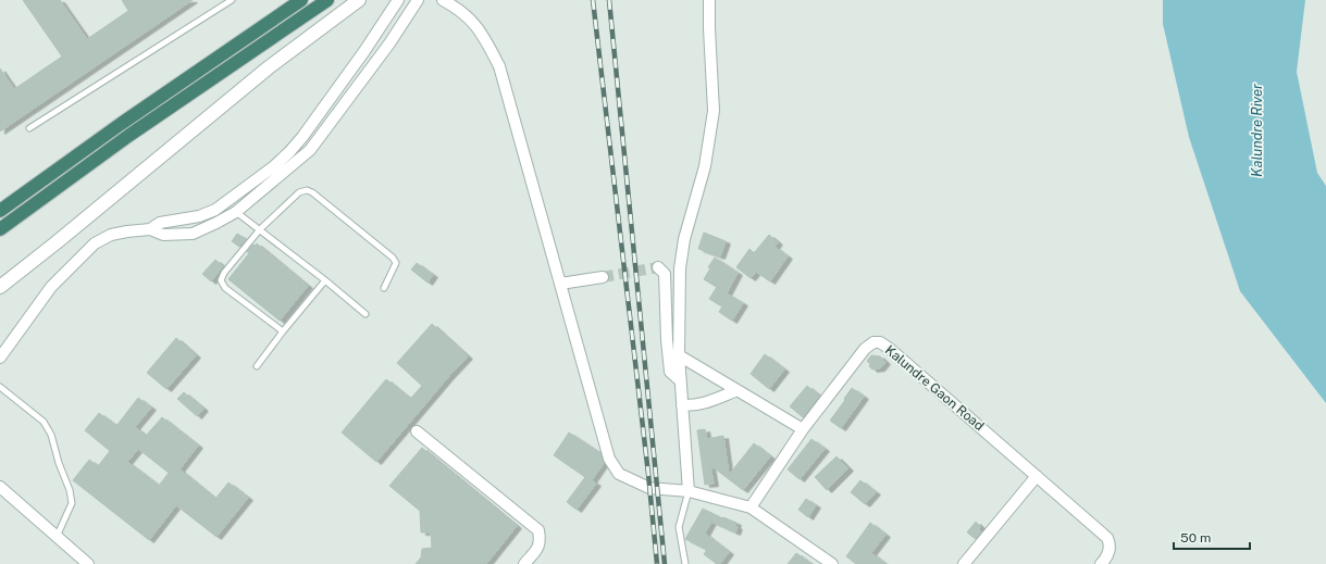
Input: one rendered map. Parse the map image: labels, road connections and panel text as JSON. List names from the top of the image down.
{
  "streets": {
    "street": ["Kalundre Gaon Road"]
  },
  "water": ["Kalundre River"],
  "scale_bar": "50 m"
}
